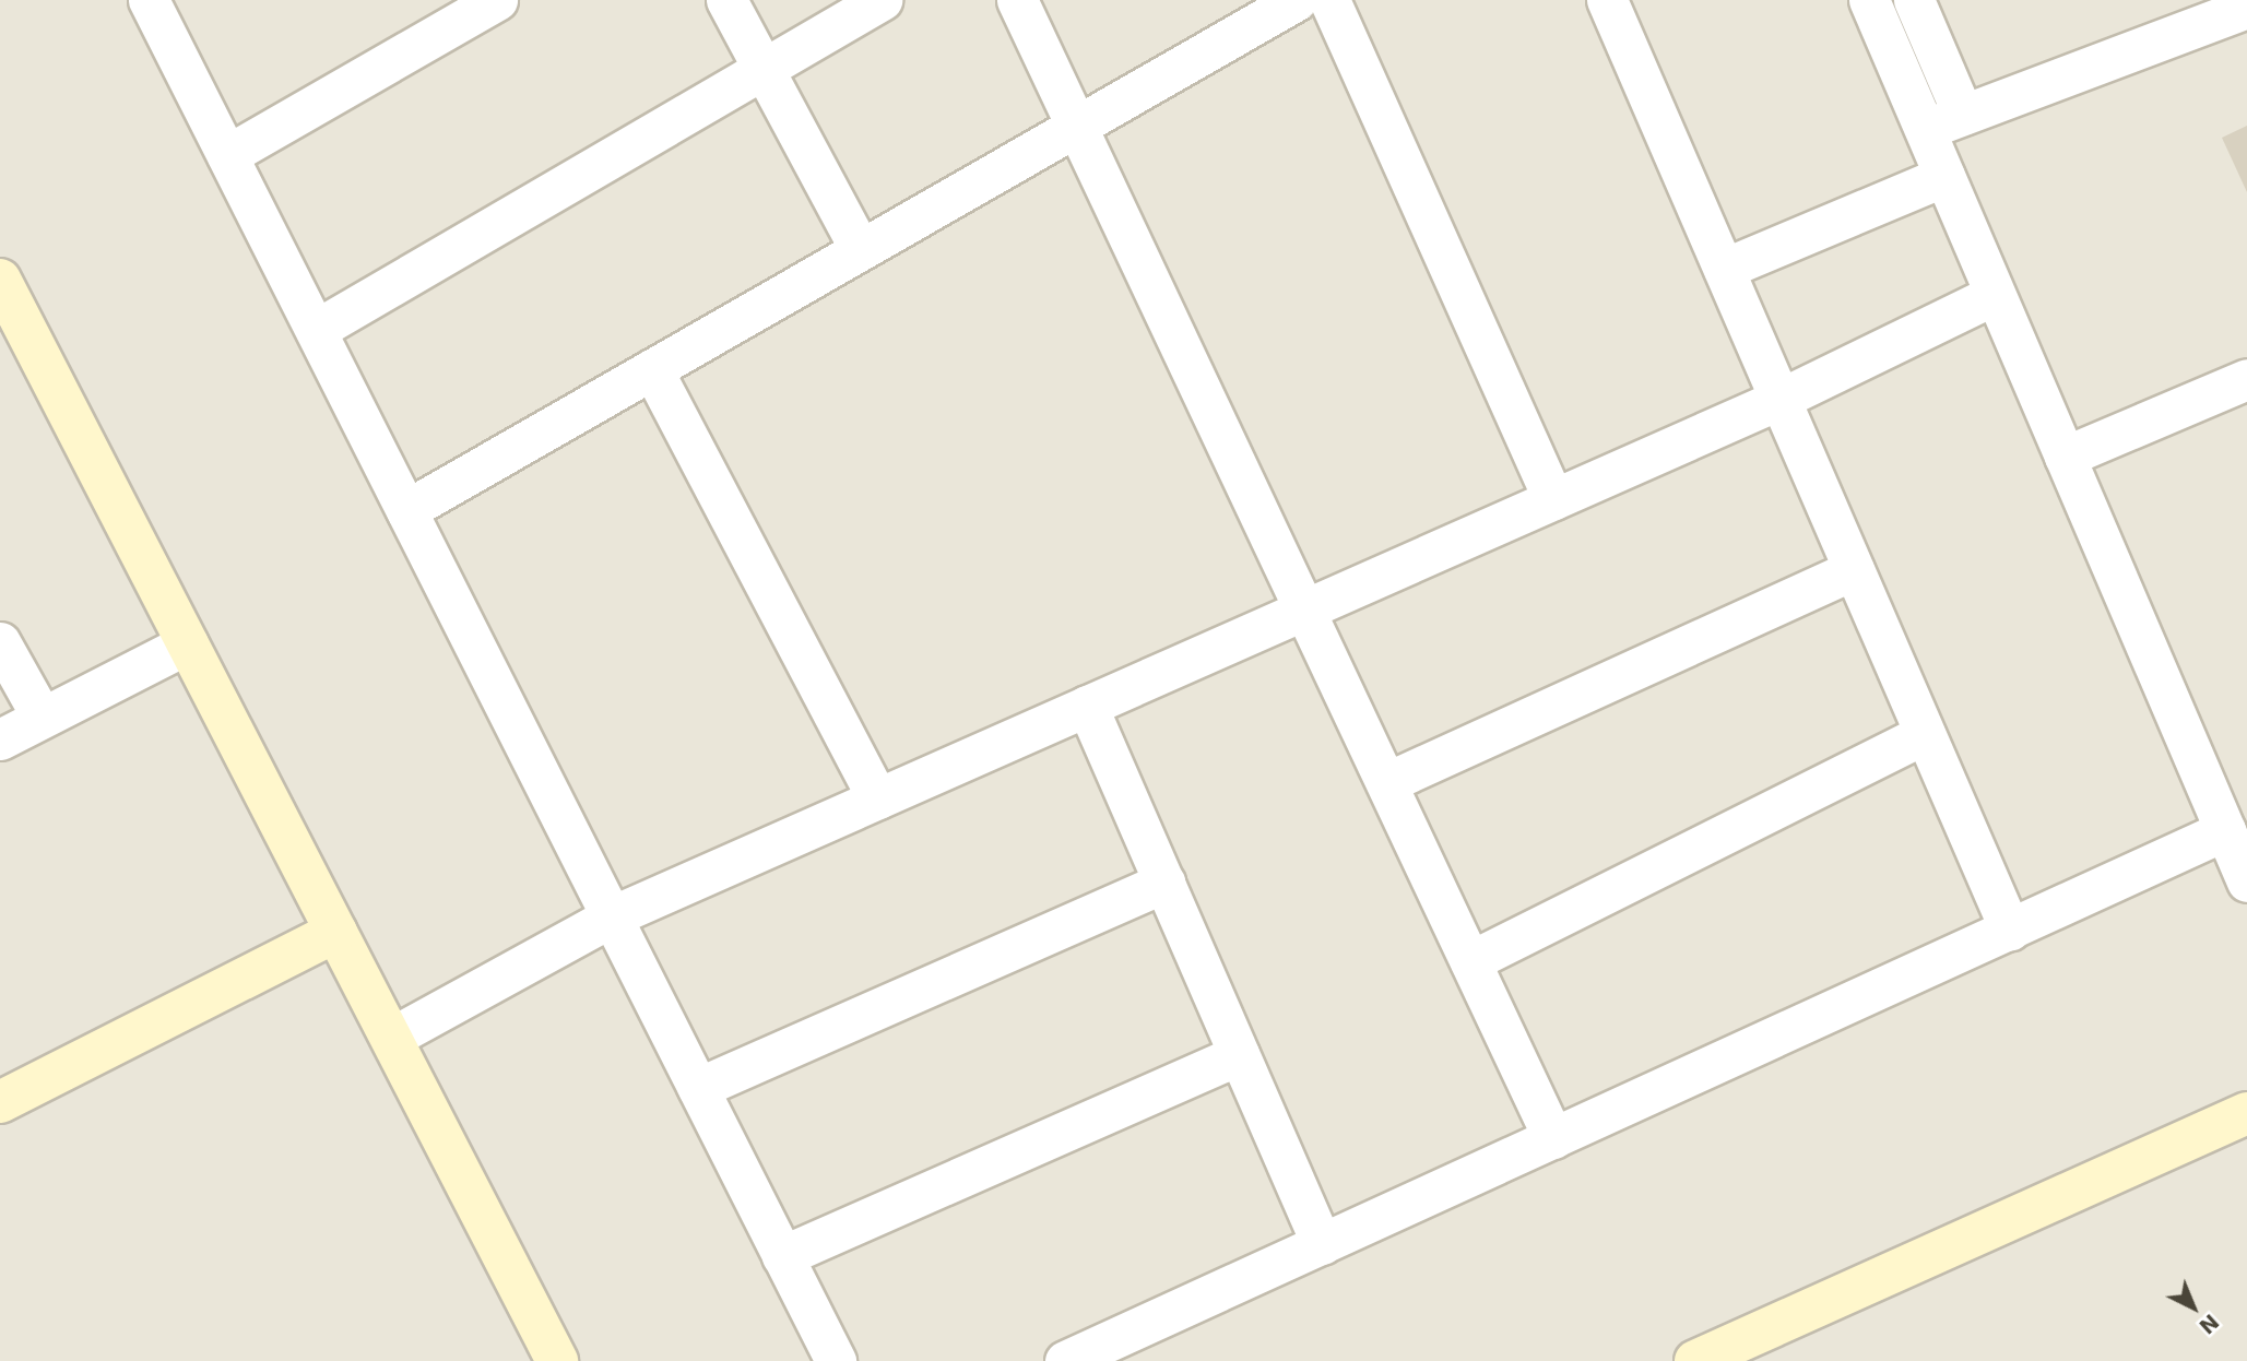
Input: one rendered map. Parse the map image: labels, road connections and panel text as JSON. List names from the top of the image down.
{
  "north": "bottom right"
}
